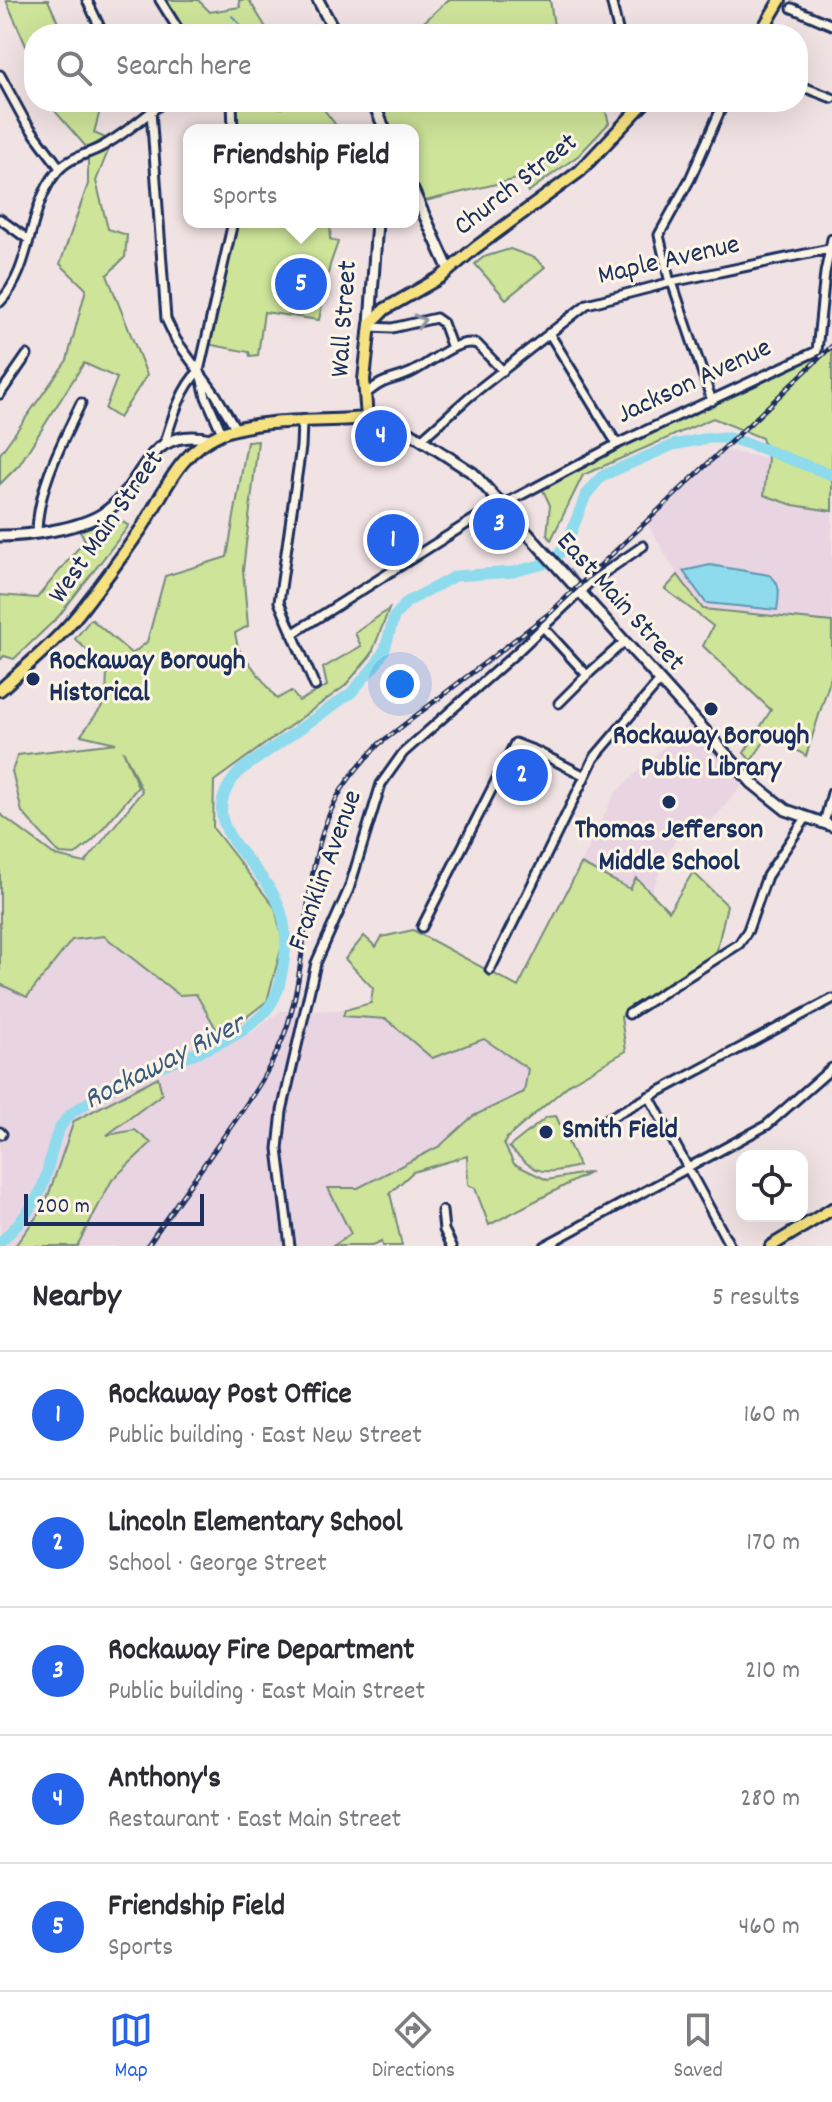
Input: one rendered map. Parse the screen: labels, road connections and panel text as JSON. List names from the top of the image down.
{
  "streets": {
    "main road": ["Church Street", "Wall Street", "West Main Street"],
    "street": [
      "Maple Avenue",
      "Jackson Avenue",
      "East Main Street",
      "Franklin Avenue"
    ]
  },
  "crossings": [
    ["Church Street", "Wall Street"],
    ["Maple Avenue", "Jackson Avenue"],
    ["Maple Avenue", "East Main Street"],
    ["Wall Street", "West Main Street"],
    ["Wall Street", "East Main Street"],
    ["Jackson Avenue", "East Main Street"],
    ["West Main Street", "East Main Street"],
    ["East Main Street", "Franklin Avenue"]
  ],
  "water": ["Rockaway River"],
  "places": [
    "Rockaway Borough Historical",
    "Rockaway Borough Public Library",
    "Thomas Jefferson Middle School",
    "Smith Field"
  ],
  "scale_bar": "200 m",
  "page": {
    "search": "Search here",
    "popup": ["Friendship Field", "Sports"],
    "pins": [
      "5",
      "4",
      "3",
      "1",
      "2"
    ],
    "scale": "200 m",
    "heading": ["Nearby", "5 results"],
    "list": [
      {
        "mark": "1",
        "name": "Rockaway Post Office",
        "note": "Public building · East New Street",
        "value": "160 m"
      },
      {
        "mark": "2",
        "name": "Lincoln Elementary School",
        "note": "School · George Street",
        "value": "170 m"
      },
      {
        "mark": "3",
        "name": "Rockaway Fire Department",
        "note": "Public building · East Main Street",
        "value": "210 m"
      },
      {
        "mark": "4",
        "name": "Anthony's",
        "note": "Restaurant · East Main Street",
        "value": "280 m"
      },
      {
        "mark": "5",
        "name": "Friendship Field",
        "note": "Sports",
        "value": "460 m"
      }
    ],
    "nav": ["Map", "Directions", "Saved"]
  }
}
